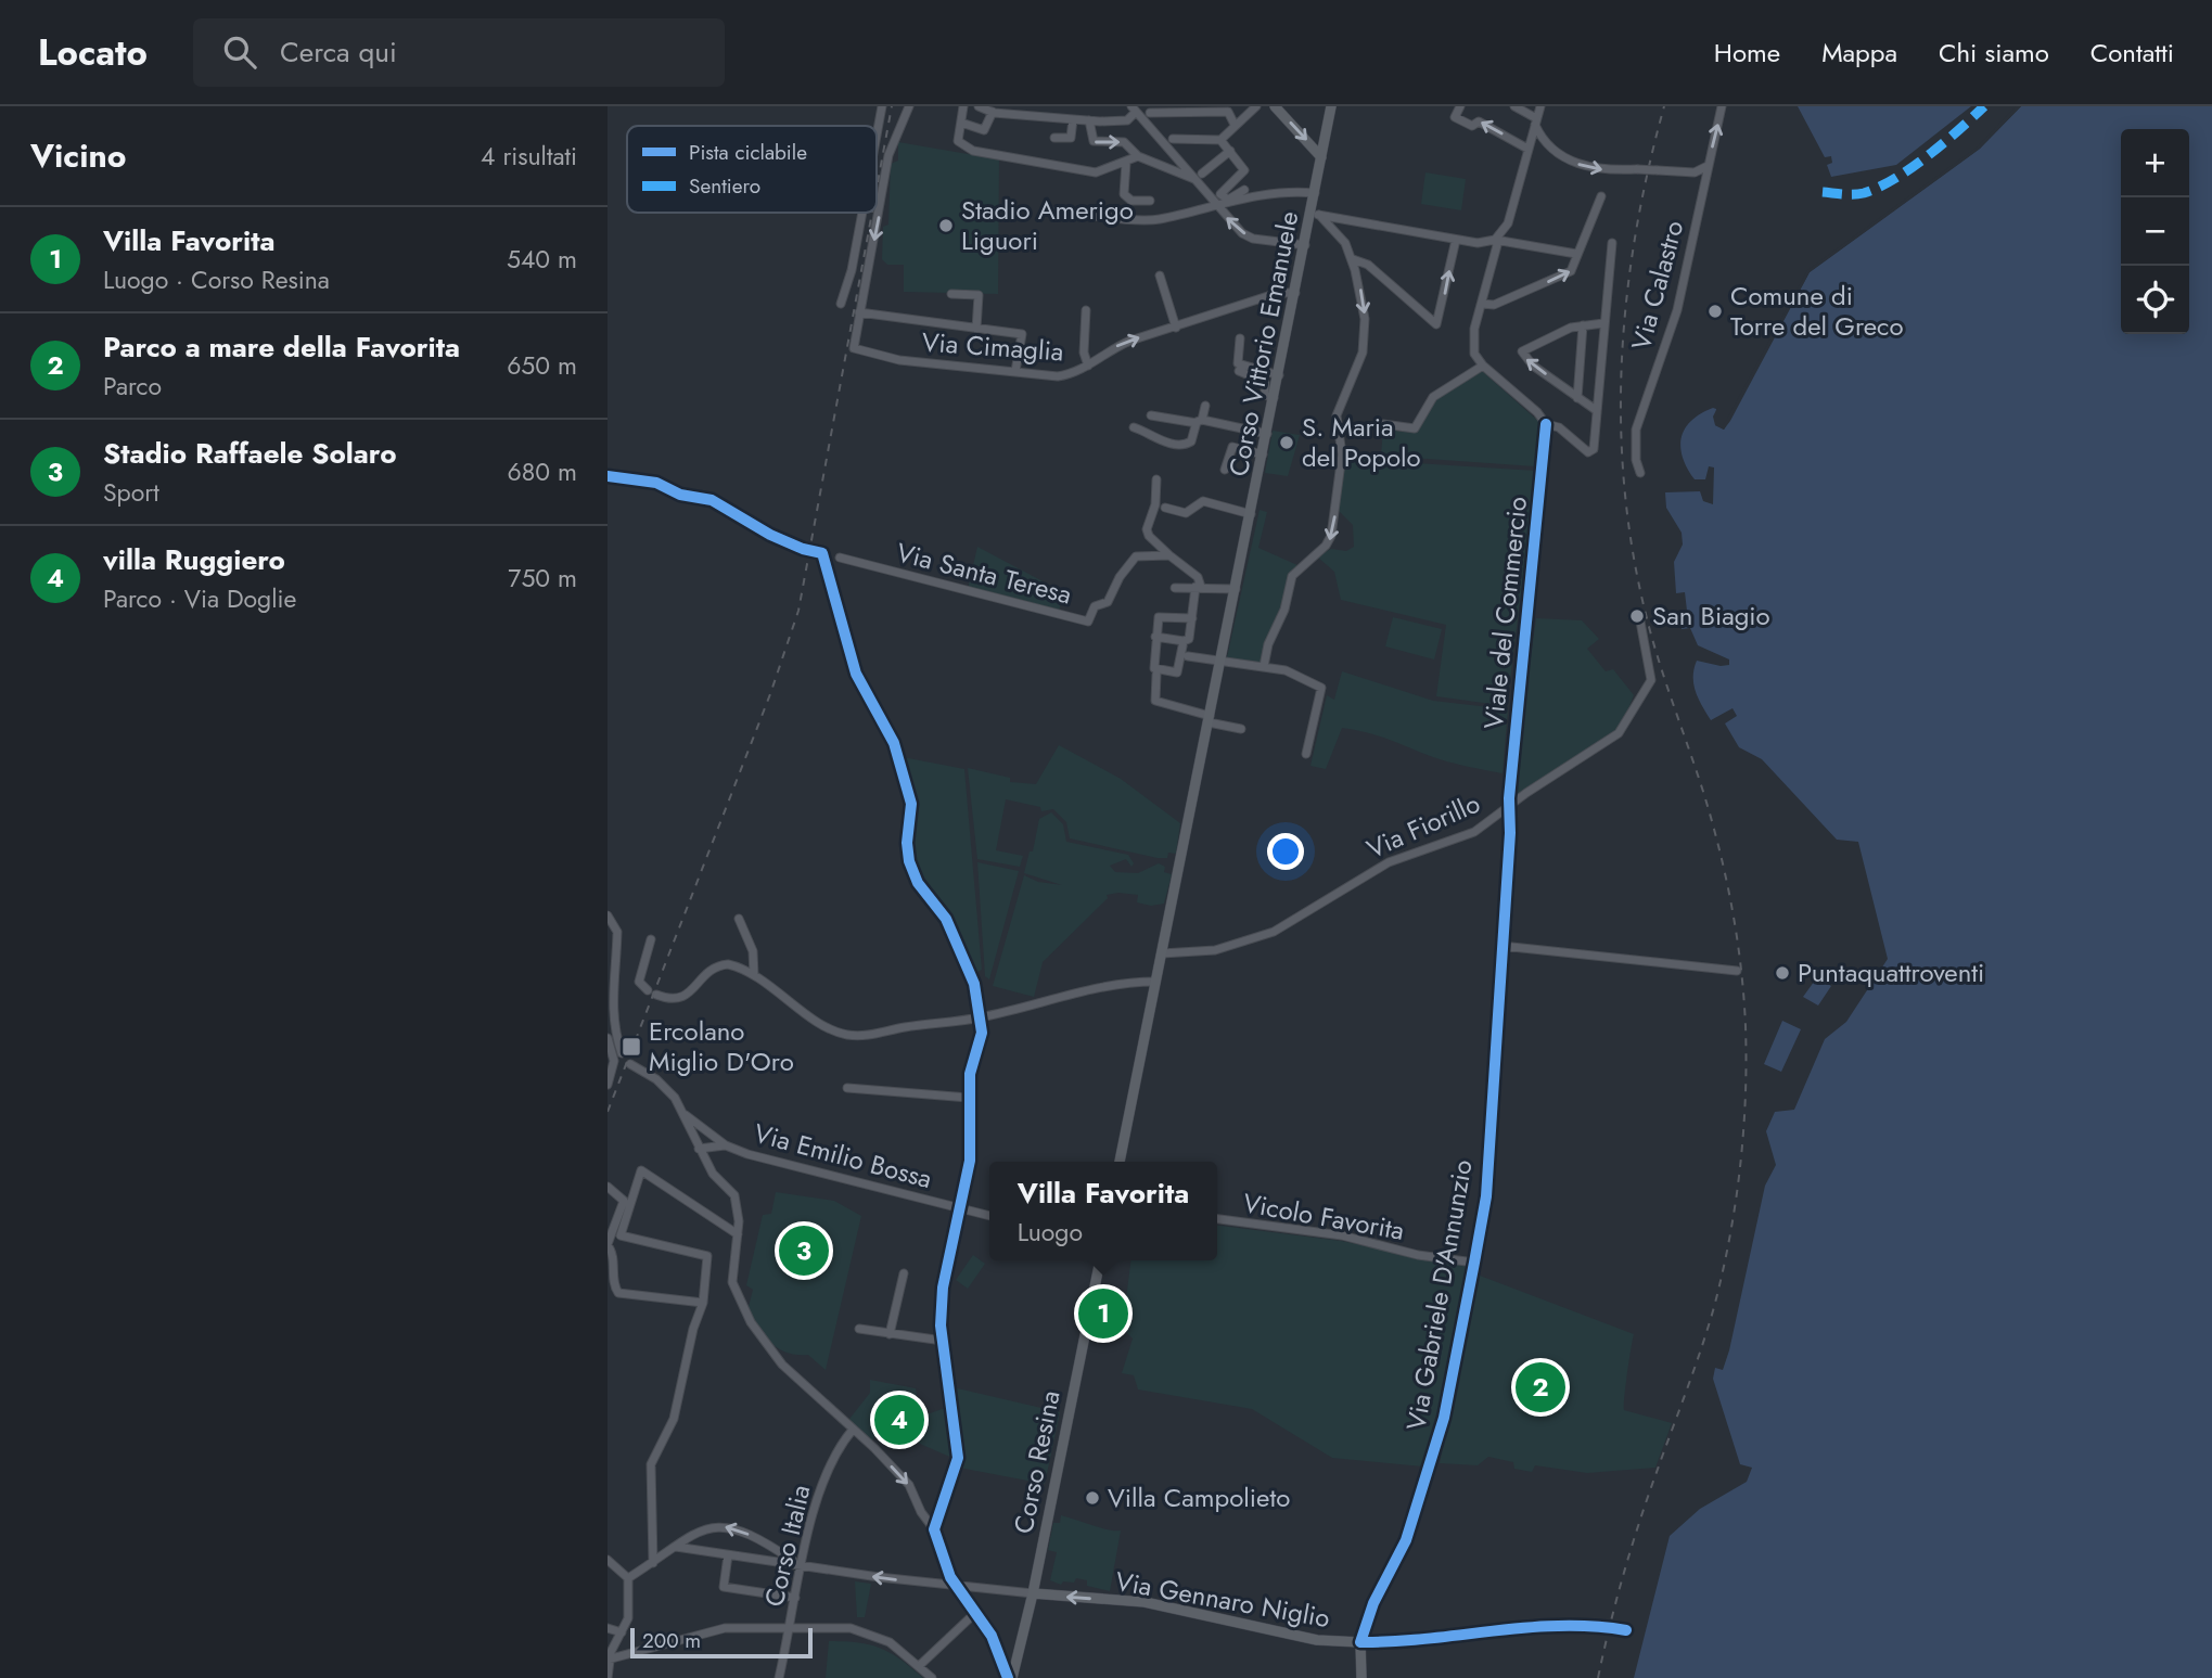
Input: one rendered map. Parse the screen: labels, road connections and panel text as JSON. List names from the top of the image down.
{
  "streets": {
    "main road": ["Corso Vittorio Emanuele", "Corso Resina", "Via Gennaro Niglio"],
    "street": [
      "Via Calastro",
      "Via Cimaglia",
      "Via Santa Teresa",
      "Viale del Commercio",
      "Via Fiorillo",
      "Via Emilio Bossa",
      "Vicolo Favorita",
      "Via Gabriele D'Annunzio",
      "Corso Italia"
    ]
  },
  "crossings": [
    ["Corso Vittorio Emanuele", "Via Cimaglia"],
    ["Corso Vittorio Emanuele", "Via Fiorillo"],
    ["Viale del Commercio", "Via Fiorillo"],
    ["Viale del Commercio", "Via Gabriele D'Annunzio"],
    ["Via Fiorillo", "Via Gabriele D'Annunzio"],
    ["Vicolo Favorita", "Via Gabriele D'Annunzio"],
    ["Via Gabriele D'Annunzio", "Via Gennaro Niglio"],
    ["Corso Resina", "Via Gennaro Niglio"]
  ],
  "one_way": ["Via Gennaro Niglio"],
  "places": {
    "other": [
      "Stadio Amerigo Liguori",
      "Comune di Torre del Greco",
      "S. Maria del Popolo",
      "San Biagio",
      "Puntaquattroventi",
      "Villa Campolieto"
    ],
    "transit": ["Ercolano Miglio D'Oro"]
  },
  "legend": ["Pista ciclabile", "Sentiero"],
  "scale_bar": "200 m",
  "page": {
    "header": "Locato",
    "search": "Cerca qui",
    "nav": [
      "Home",
      "Mappa",
      "Chi siamo",
      "Contatti"
    ],
    "heading": ["Vicino", "4 risultati"],
    "map_buttons": ["+", "−"],
    "list": [
      {
        "mark": "1",
        "name": "Villa Favorita",
        "note": "Luogo · Corso Resina",
        "value": "540 m"
      },
      {
        "mark": "2",
        "name": "Parco a mare della Favorita",
        "note": "Parco",
        "value": "650 m"
      },
      {
        "mark": "3",
        "name": "Stadio Raffaele Solaro",
        "note": "Sport",
        "value": "680 m"
      },
      {
        "mark": "4",
        "name": "villa Ruggiero",
        "note": "Parco · Via Doglie",
        "value": "750 m"
      }
    ],
    "popup": ["Villa Favorita", "Luogo"],
    "pins": [
      "3",
      "1",
      "2",
      "4"
    ],
    "scale": "200 m"
  }
}
